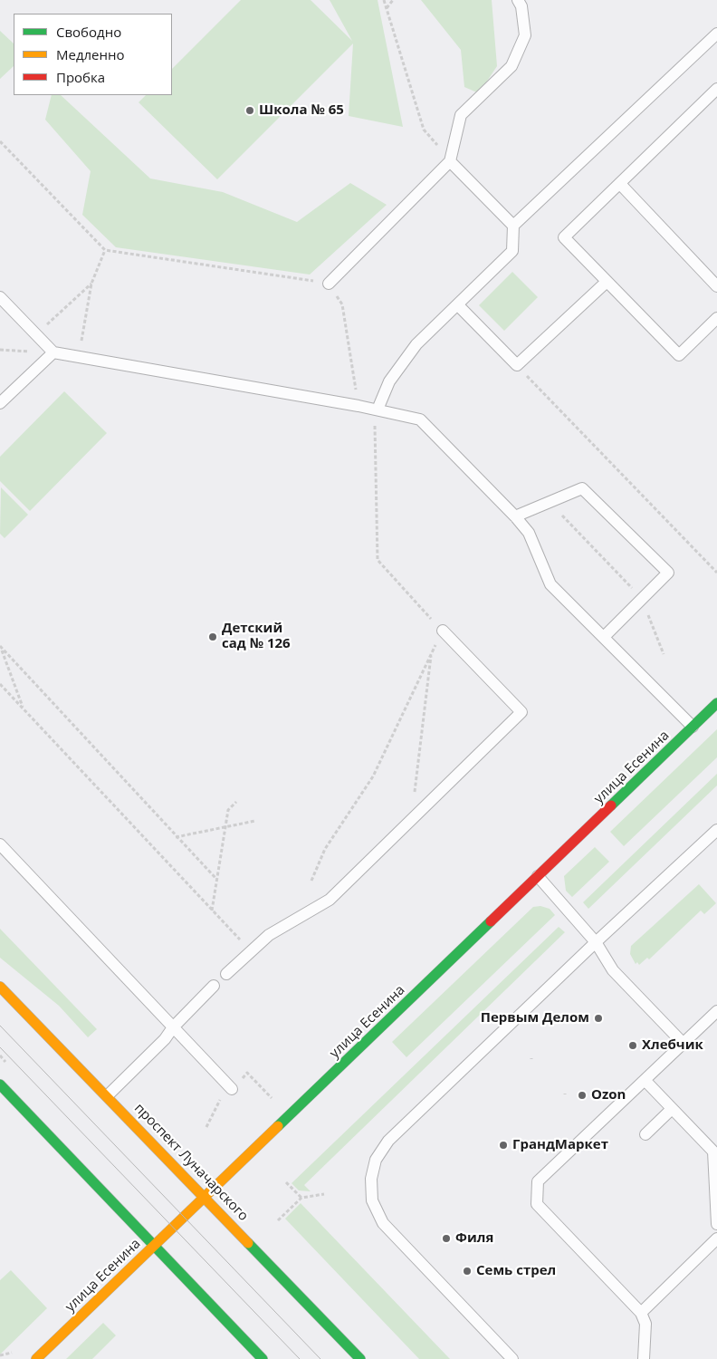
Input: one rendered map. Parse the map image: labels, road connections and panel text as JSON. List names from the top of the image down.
{
  "streets": {
    "street": ["улица Есенина", "проспект Луначарского"]
  },
  "crossings": [
    ["улица Есенина", "проспект Луначарского"]
  ],
  "places": [
    "Школа № 65",
    "Детский сад № 126",
    "Первым Делом",
    "Хлебчик",
    "Ozon",
    "ГрандМаркет",
    "Филя",
    "Семь стрел"
  ],
  "legend": ["Свободно", "Медленно", "Пробка"]
}
